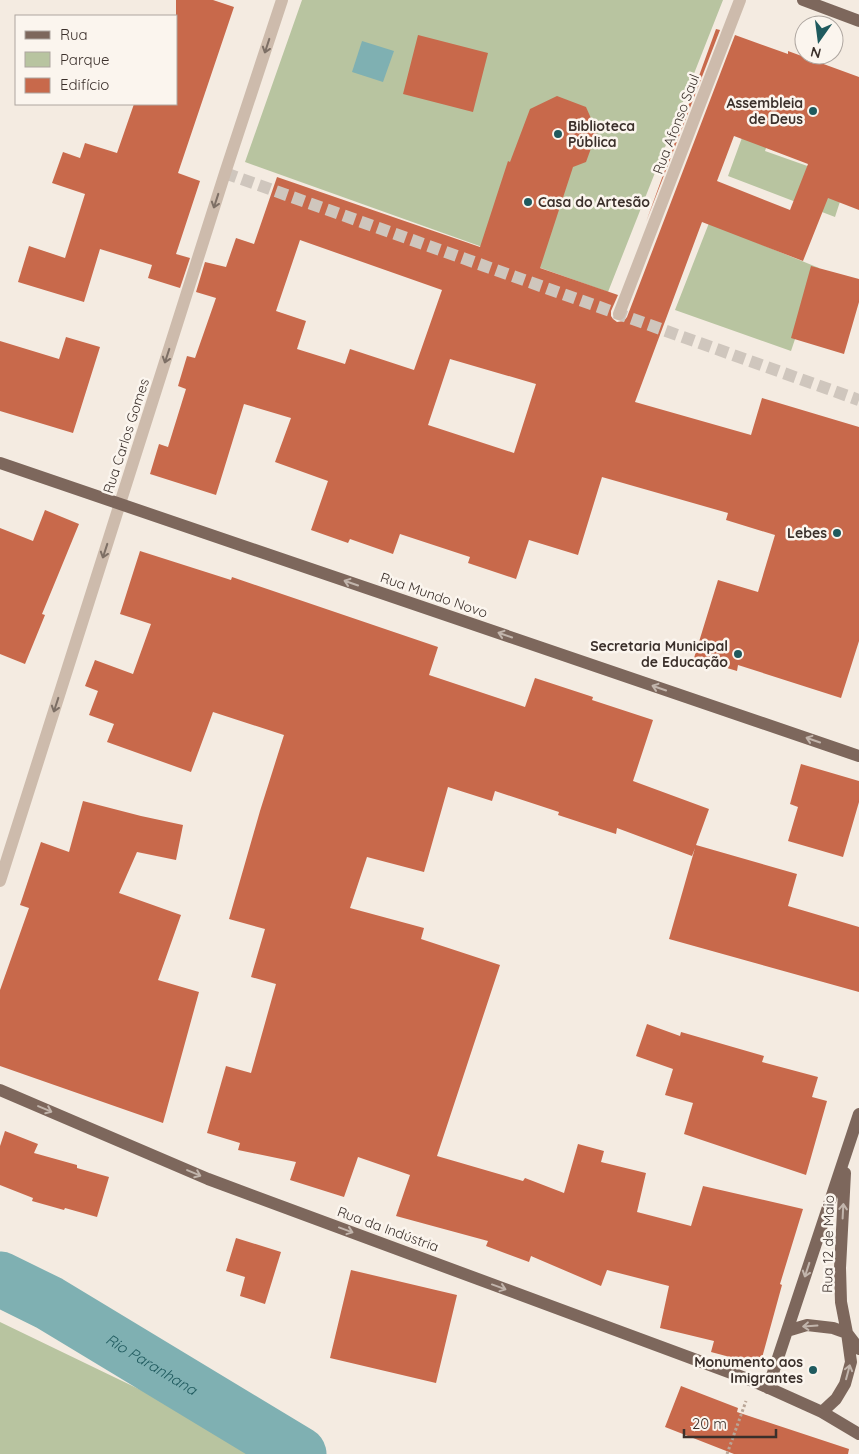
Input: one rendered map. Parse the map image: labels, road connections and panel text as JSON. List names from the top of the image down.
{
  "streets": {
    "main road": ["Rua Mundo Novo", "Rua da Indústria", "Rua 12 de Maio"],
    "street": ["Rua Afonso Saul", "Rua Carlos Gomes"]
  },
  "crossings": [
    ["Rua Carlos Gomes", "Rua Mundo Novo"],
    ["Rua da Indústria", "Rua 12 de Maio"]
  ],
  "one_way": ["Rua Carlos Gomes", "Rua Mundo Novo", "Rua da Indústria"],
  "water": ["Rio Paranhana"],
  "places": [
    "Assembleia de Deus",
    "Biblioteca Pública",
    "Casa do Artesão",
    "Lebes",
    "Secretaria Municipal de Educação",
    "Monumento aos Imigrantes"
  ],
  "legend": ["Rua", "Parque", "Edifício"],
  "scale_bar": "20 m",
  "north": "bottom"
}
